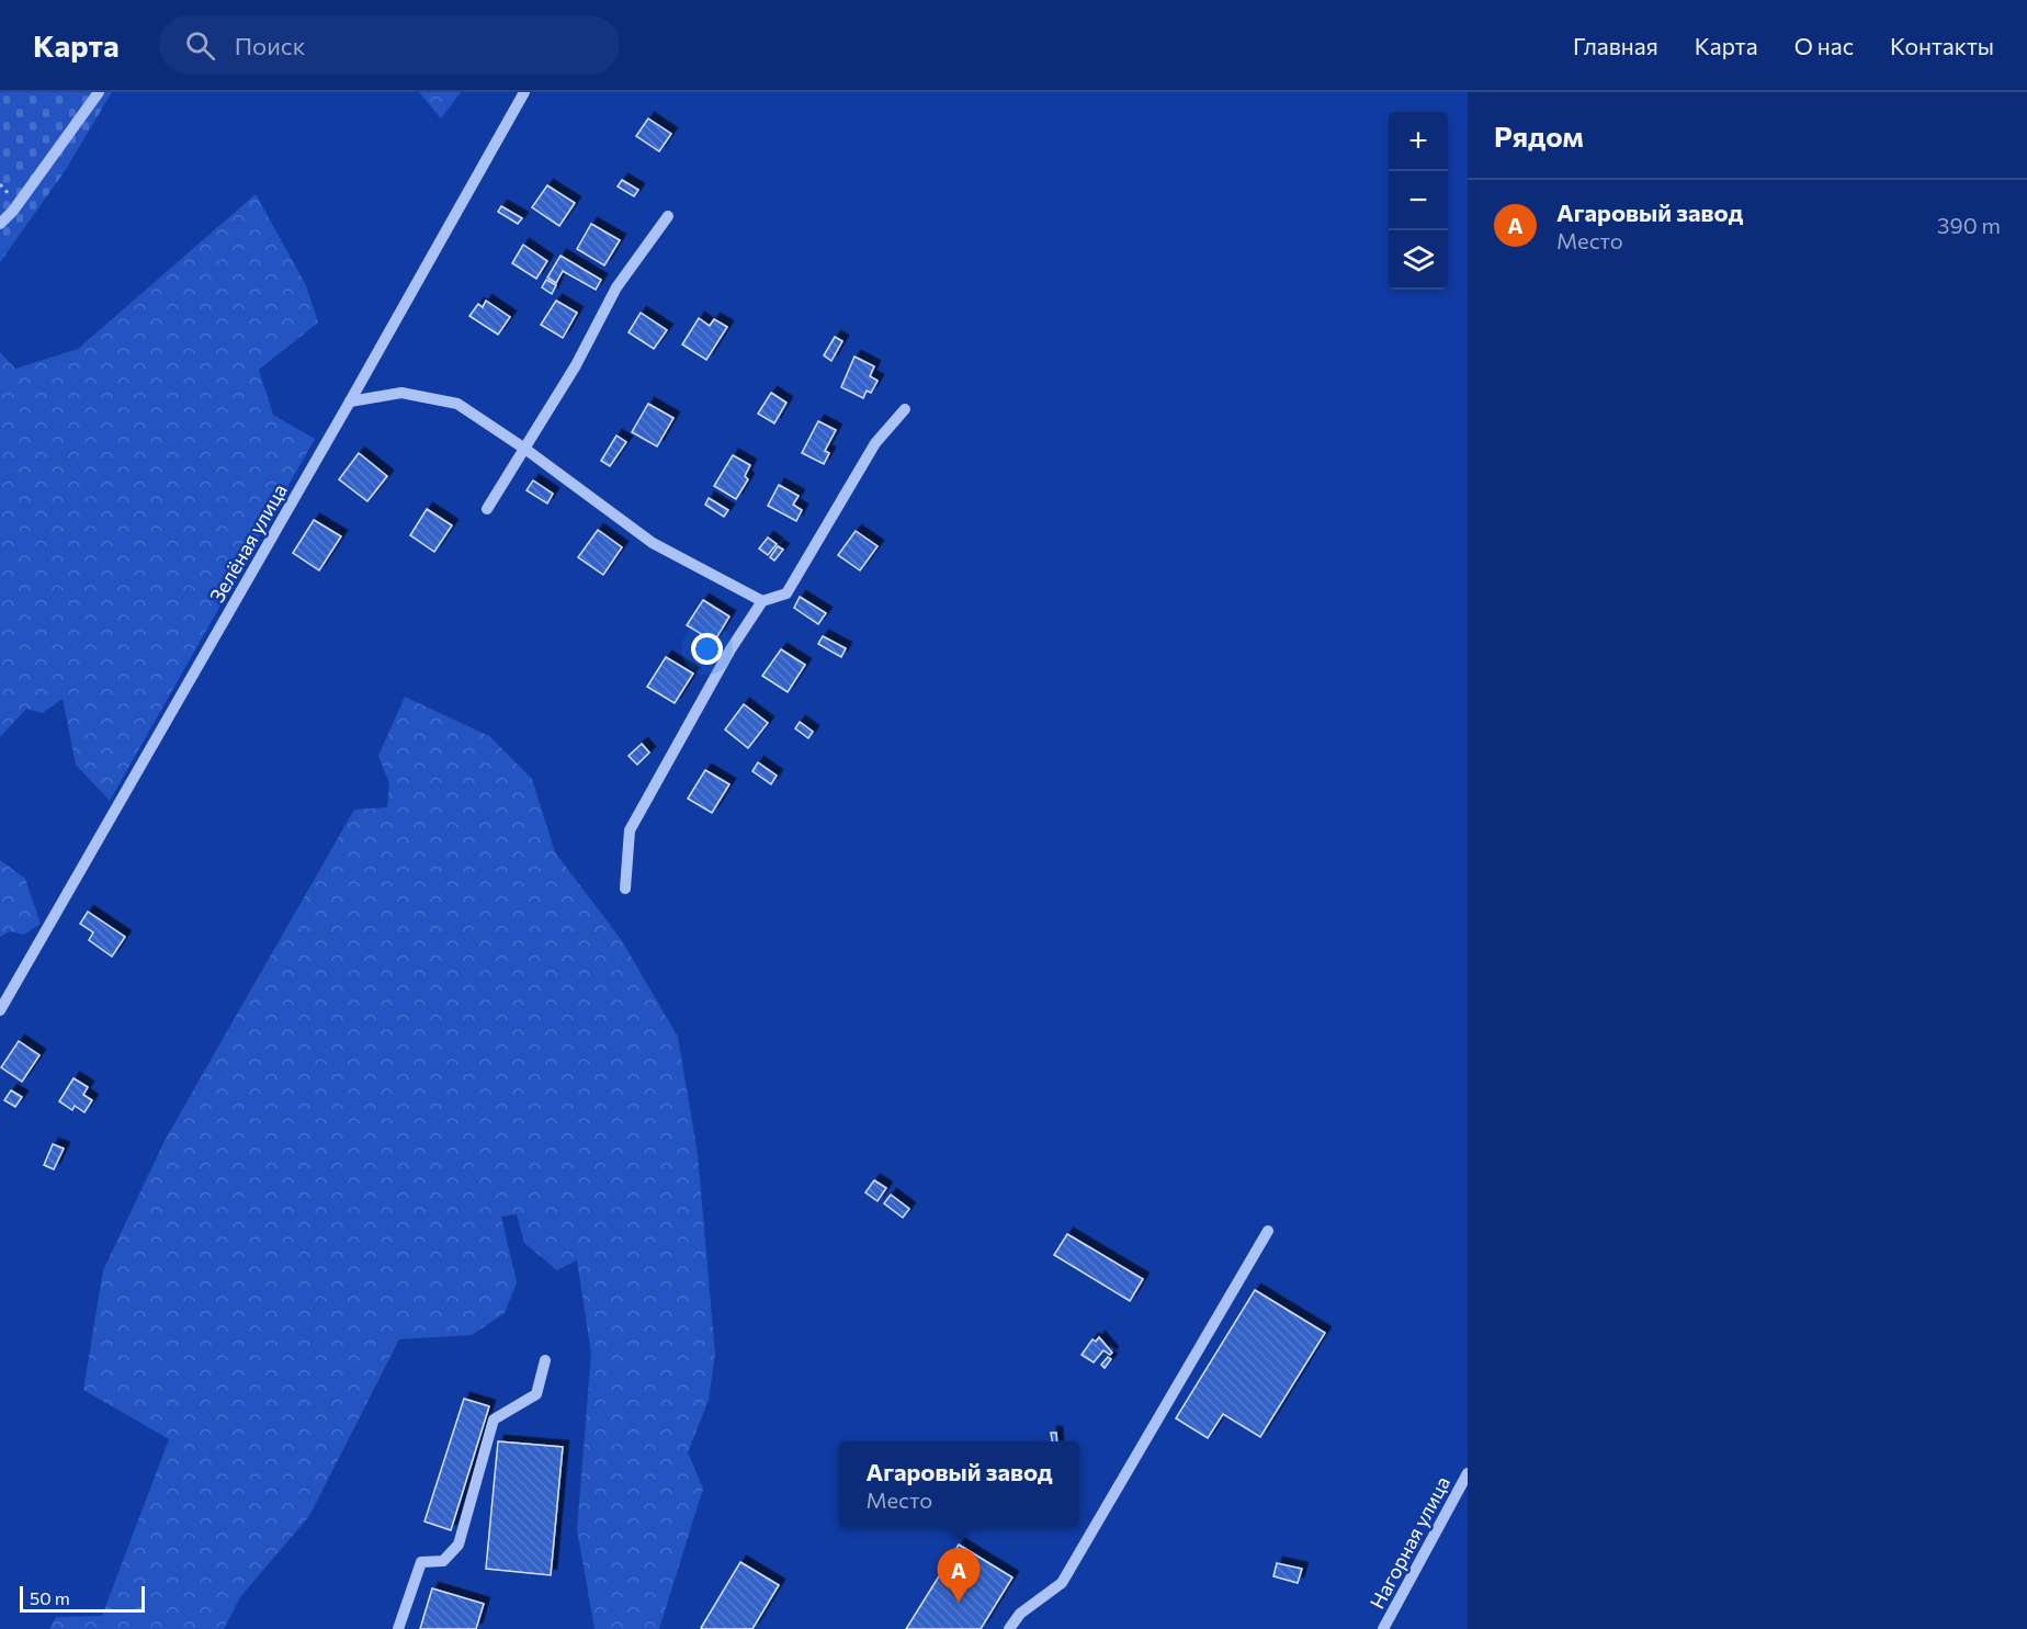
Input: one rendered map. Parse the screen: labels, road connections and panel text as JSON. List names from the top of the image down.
{
  "streets": {
    "street": ["Зелёная улица", "Нагорная улица"]
  },
  "scale_bar": "50 m",
  "page": {
    "header": "Карта",
    "search": "Поиск",
    "nav": [
      "Главная",
      "Карта",
      "О нас",
      "Контакты"
    ],
    "heading": "Рядом",
    "map_buttons": ["+", "−"],
    "list": [
      {
        "mark": "A",
        "name": "Агаровый завод",
        "note": "Место",
        "value": "390 m"
      }
    ],
    "popup": ["Агаровый завод", "Место"],
    "pins": "A",
    "scale": "50 m"
  }
}
